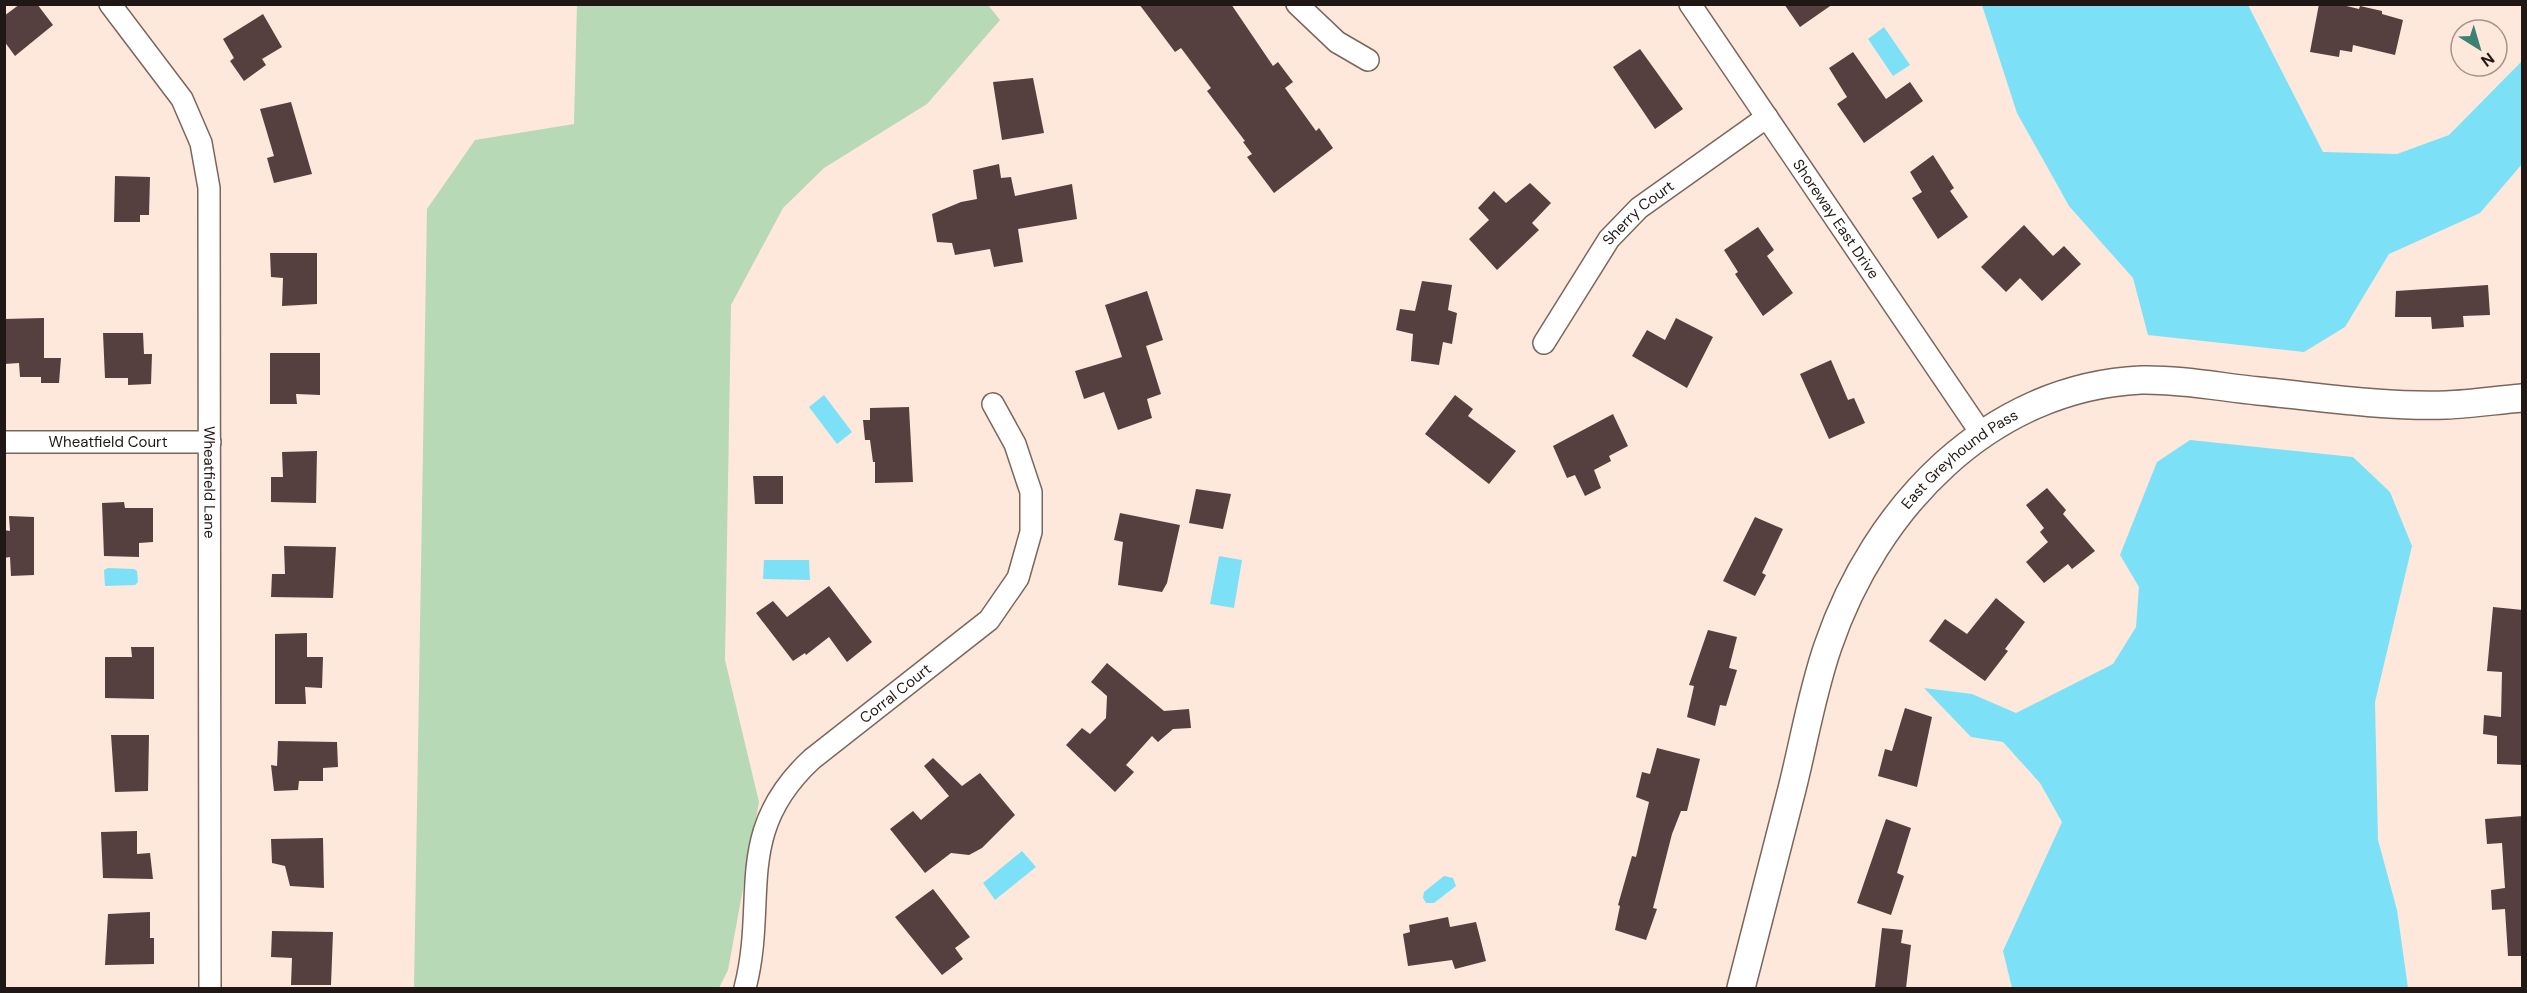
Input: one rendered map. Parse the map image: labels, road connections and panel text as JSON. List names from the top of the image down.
{
  "streets": {
    "street": [
      "Sherry Court",
      "Shoreway East Drive",
      "Wheatfield Court",
      "East Greyhound Pass",
      "Wheatfield Lane",
      "Corral Court"
    ]
  },
  "crossings": [
    ["Sherry Court", "Shoreway East Drive"],
    ["Shoreway East Drive", "East Greyhound Pass"],
    ["Wheatfield Court", "Wheatfield Lane"]
  ],
  "north": "bottom right"
}
